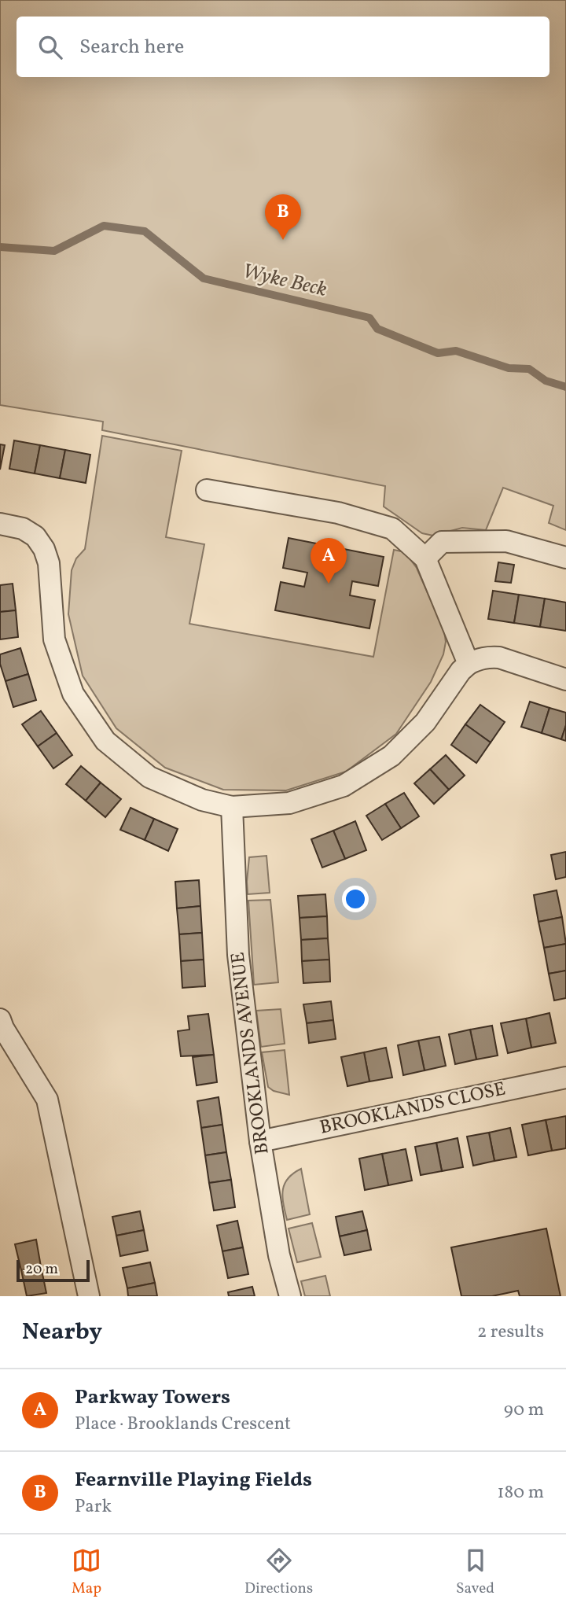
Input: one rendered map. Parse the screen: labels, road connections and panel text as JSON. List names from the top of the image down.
{
  "streets": {
    "street": ["BROOKLANDS AVENUE", "BROOKLANDS CLOSE"]
  },
  "crossings": [
    ["BROOKLANDS AVENUE", "BROOKLANDS CLOSE"]
  ],
  "water": ["Wyke Beck"],
  "scale_bar": "20 m",
  "page": {
    "search": "Search here",
    "pins": ["B", "A"],
    "scale": "20 m",
    "heading": ["Nearby", "2 results"],
    "list": [
      {
        "mark": "A",
        "name": "Parkway Towers",
        "note": "Place · Brooklands Crescent",
        "value": "90 m"
      },
      {
        "mark": "B",
        "name": "Fearnville Playing Fields",
        "note": "Park",
        "value": "180 m"
      }
    ],
    "nav": ["Map", "Directions", "Saved"]
  }
}
